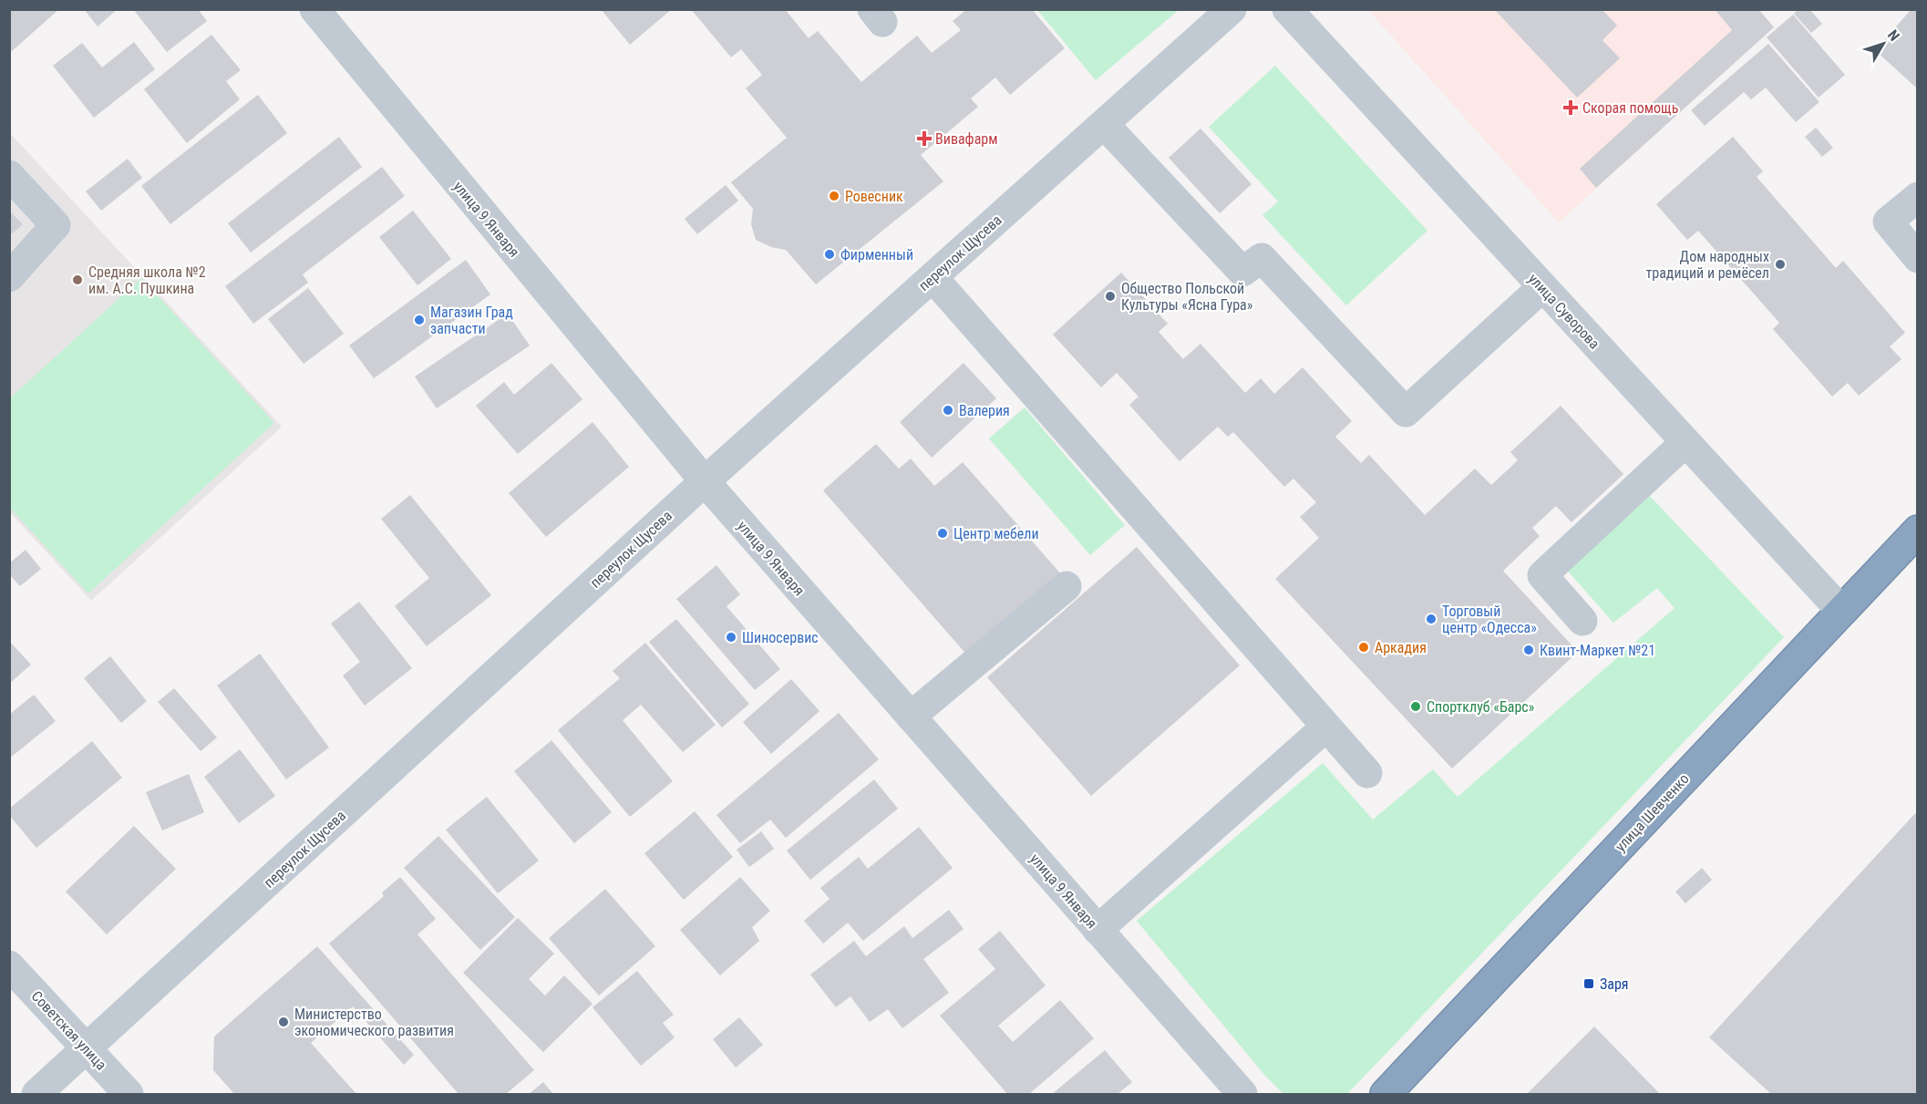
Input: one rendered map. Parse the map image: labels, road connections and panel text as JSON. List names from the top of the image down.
{
  "streets": {
    "highway": ["улица Шевченко"],
    "street": [
      "улица 9 Января",
      "переулок Щусева",
      "улица Суворова",
      "Советская улица"
    ]
  },
  "crossings": [
    ["улица 9 Января", "переулок Щусева"],
    ["переулок Щусева", "Советская улица"],
    ["улица Суворова", "улица Шевченко"]
  ],
  "places": {
    "health": ["Скорая помощь", "Вивафарм"],
    "other": [
      "Ровесник",
      "Фирменный",
      "Дом народных традиций и ремёсел",
      "Средняя школа №2 им. А.С. Пушкина",
      "Общество Польской Культуры «Ясна Гура»",
      "Магазин Град запчасти",
      "Валерия",
      "Центр мебели",
      "Торговый центр «Одесса»",
      "Шиносервис",
      "Аркадия",
      "Квинт-Маркет №21",
      "Спортклуб «Барс»",
      "Министерство экономического развития"
    ],
    "transit": ["Заря"]
  },
  "north": "top right"
}
